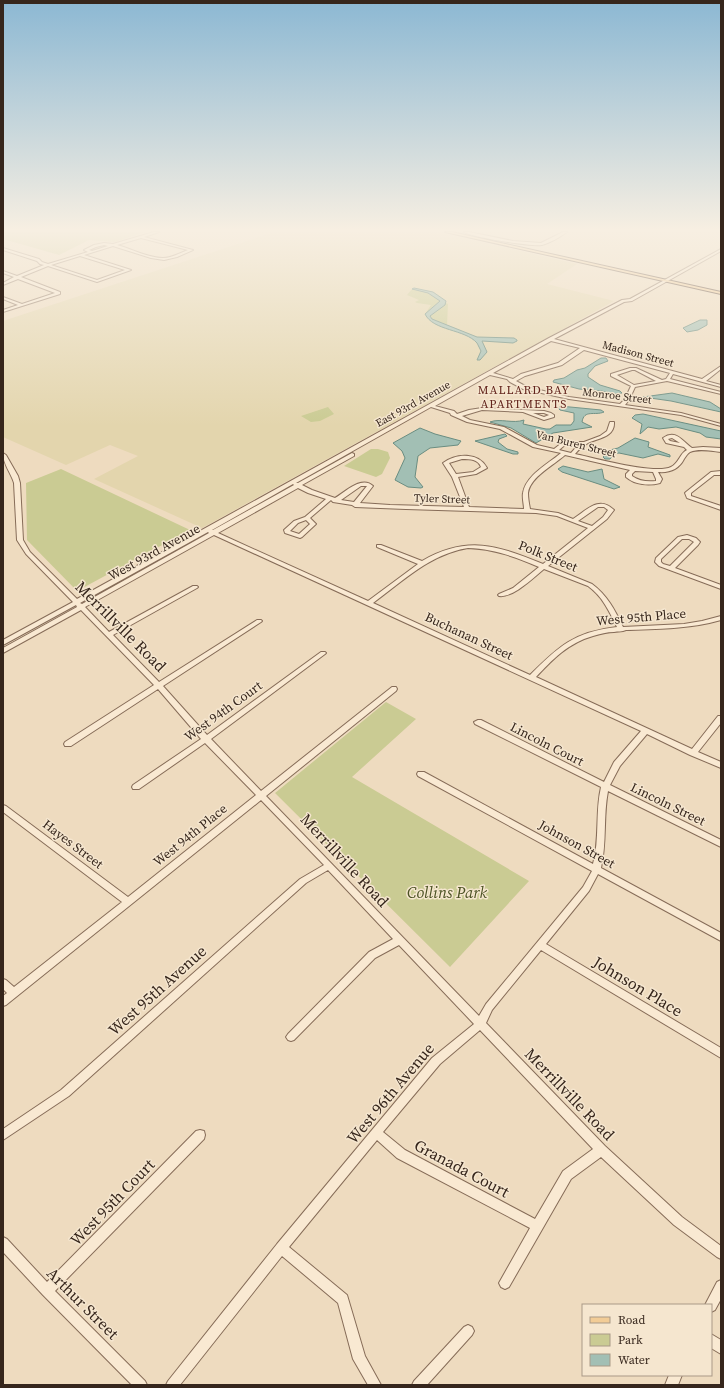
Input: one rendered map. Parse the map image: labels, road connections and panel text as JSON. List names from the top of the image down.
{
  "streets": {
    "street": [
      "Madison Street",
      "Monroe Street",
      "East 93rd Avenue",
      "Van Buren Street",
      "Tyler Street",
      "West 93rd Avenue",
      "Polk Street",
      "West 95th Place",
      "Merrillville Road",
      "Buchanan Street",
      "West 94th Court",
      "Lincoln Court",
      "Lincoln Street",
      "West 94th Place",
      "Hayes Street",
      "Johnson Street",
      "Johnson Place",
      "West 95th Avenue",
      "West 96th Avenue",
      "Granada Court",
      "West 95th Court",
      "Arthur Street"
    ]
  },
  "crossings": [
    ["Madison Street", "East 93rd Avenue"],
    ["Monroe Street", "East 93rd Avenue"],
    ["East 93rd Avenue", "Van Buren Street"],
    ["East 93rd Avenue", "Tyler Street"],
    ["East 93rd Avenue", "West 93rd Avenue"],
    ["East 93rd Avenue", "Buchanan Street"],
    ["West 93rd Avenue", "Merrillville Road"],
    ["West 93rd Avenue", "Buchanan Street"],
    ["Polk Street", "West 95th Place"],
    ["West 95th Place", "Buchanan Street"],
    ["Merrillville Road", "West 94th Court"],
    ["Merrillville Road", "West 94th Place"],
    ["Merrillville Road", "West 95th Avenue"],
    ["Merrillville Road", "West 96th Avenue"],
    ["Buchanan Street", "West 96th Avenue"],
    ["Lincoln Court", "Lincoln Street"],
    ["Lincoln Court", "West 96th Avenue"],
    ["Lincoln Street", "West 96th Avenue"],
    ["West 94th Place", "Hayes Street"],
    ["Johnson Street", "West 96th Avenue"],
    ["Johnson Place", "West 96th Avenue"],
    ["West 96th Avenue", "Granada Court"],
    ["West 95th Court", "Arthur Street"]
  ],
  "districts": ["MALLARD BAY APARTMENTS"],
  "parks": ["Collins Park"],
  "legend": ["Road", "Park", "Water"]
}
